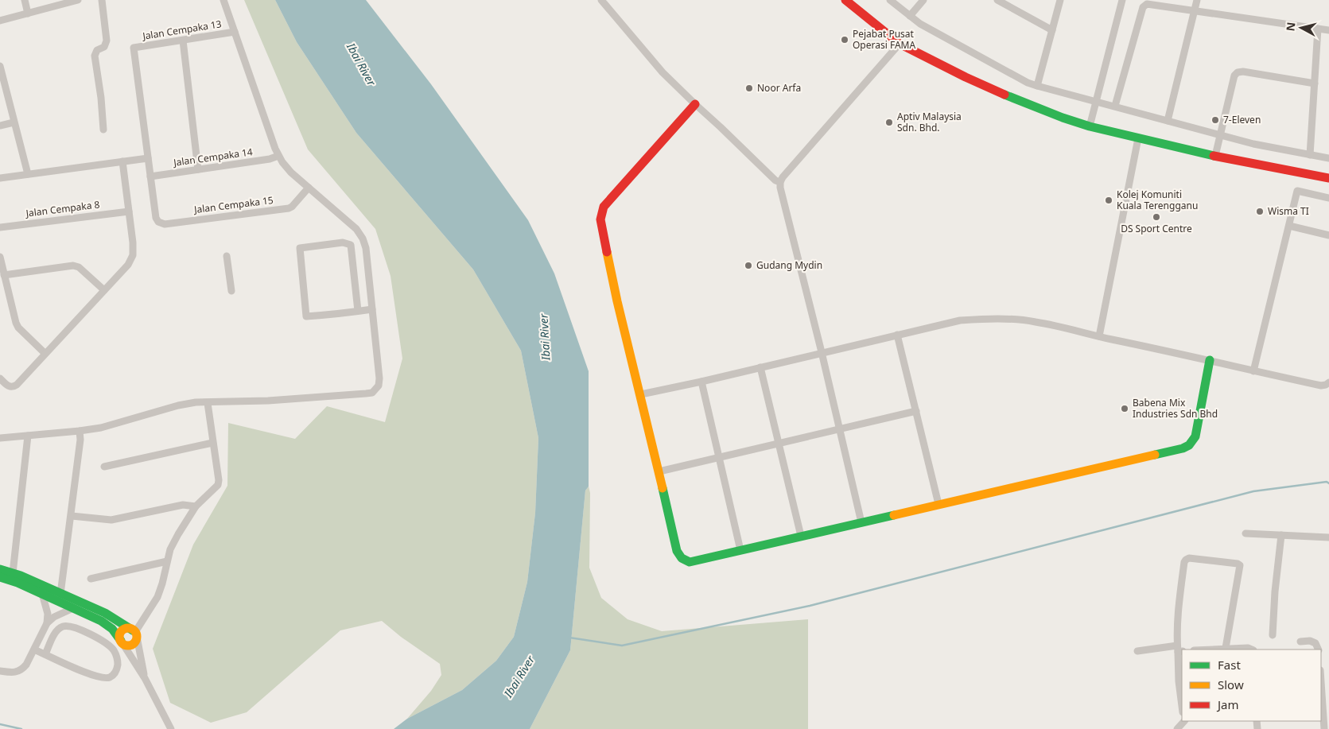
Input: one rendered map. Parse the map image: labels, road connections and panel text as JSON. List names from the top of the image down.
{
  "streets": {
    "street": [
      "Jalan Cempaka 13",
      "Jalan Cempaka 14",
      "Jalan Cempaka 15",
      "Jalan Cempaka 8"
    ]
  },
  "crossings": [
    ["Jalan Cempaka 14", "Jalan Cempaka 15"]
  ],
  "water": ["Ibai River"],
  "places": [
    "Pejabat Pusat Operasi FAMA",
    "Noor Arfa",
    "7-Eleven",
    "Aptiv Malaysia Sdn. Bhd.",
    "Kolej Komuniti Kuala Terengganu",
    "Wisma TI",
    "DS Sport Centre",
    "Gudang Mydin",
    "Babena Mix Industries Sdn Bhd"
  ],
  "legend": ["Fast", "Slow", "Jam"],
  "north": "left"
}
